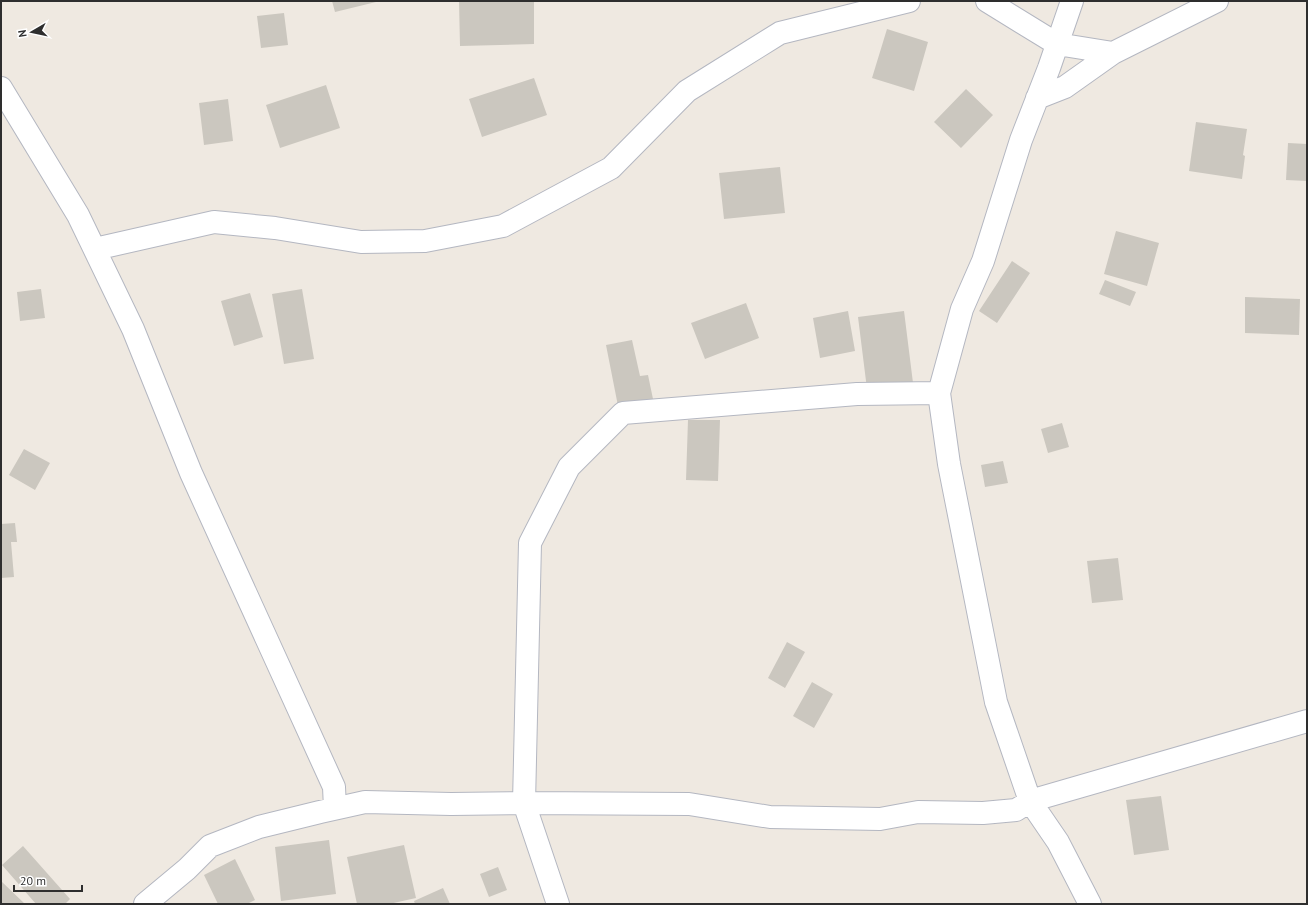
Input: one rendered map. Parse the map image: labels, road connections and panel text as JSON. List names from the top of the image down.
{
  "scale_bar": "20 m",
  "north": "left"
}
